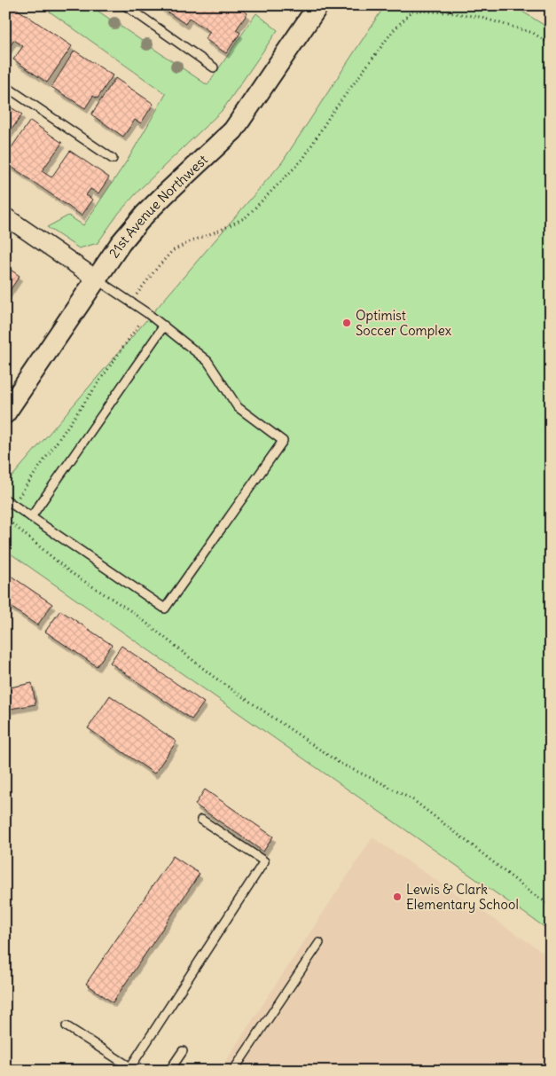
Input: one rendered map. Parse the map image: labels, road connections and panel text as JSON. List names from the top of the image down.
{
  "streets": {
    "street": ["21st Avenue Northwest"]
  },
  "places": ["Optimist Soccer Complex", "Lewis & Clark Elementary School"]
}
